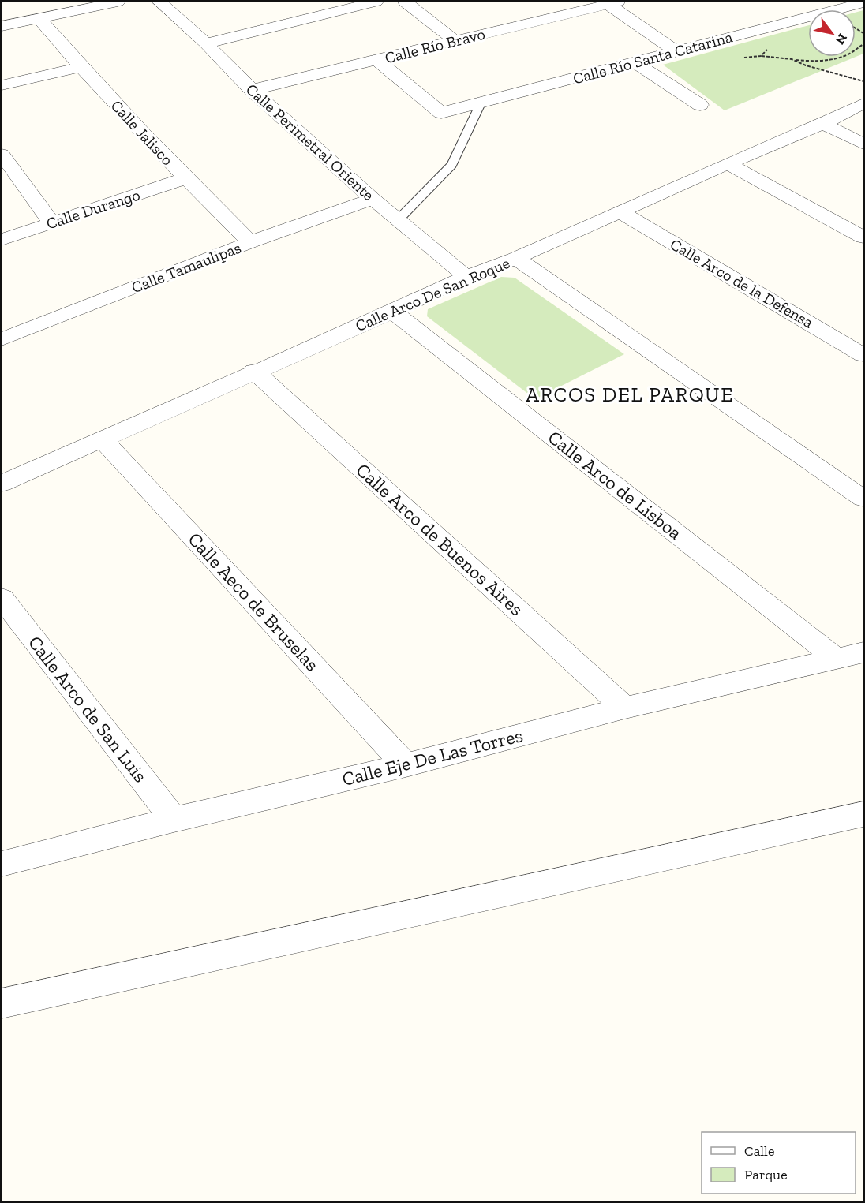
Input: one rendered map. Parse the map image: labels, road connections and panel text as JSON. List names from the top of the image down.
{
  "streets": {
    "street": [
      "Calle Río Bravo",
      "Calle Río Santa Catarina",
      "Calle Jalisco",
      "Calle Perimetral Oriente",
      "Calle Durango",
      "Calle Tamaulipas",
      "Calle Arco de la Defensa",
      "Calle Arco De San Roque",
      "Calle Arco de Lisboa",
      "Calle Arco de Buenos Aires",
      "Calle Aeco de Bruselas",
      "Calle Arco de San Luis",
      "Calle Eje De Las Torres"
    ]
  },
  "crossings": [
    ["Calle Río Bravo", "Calle Río Santa Catarina"],
    ["Calle Río Bravo", "Calle Perimetral Oriente"],
    ["Calle Jalisco", "Calle Durango"],
    ["Calle Jalisco", "Calle Tamaulipas"],
    ["Calle Perimetral Oriente", "Calle Tamaulipas"],
    ["Calle Perimetral Oriente", "Calle Arco De San Roque"],
    ["Calle Arco de la Defensa", "Calle Arco De San Roque"],
    ["Calle Arco De San Roque", "Calle Arco de Lisboa"],
    ["Calle Arco De San Roque", "Calle Arco de Buenos Aires"],
    ["Calle Arco De San Roque", "Calle Aeco de Bruselas"],
    ["Calle Arco de Lisboa", "Calle Eje De Las Torres"],
    ["Calle Arco de Buenos Aires", "Calle Eje De Las Torres"],
    ["Calle Aeco de Bruselas", "Calle Eje De Las Torres"],
    ["Calle Arco de San Luis", "Calle Eje De Las Torres"]
  ],
  "districts": ["ARCOS DEL PARQUE"],
  "legend": ["Calle", "Parque"],
  "north": "bottom right"
}
